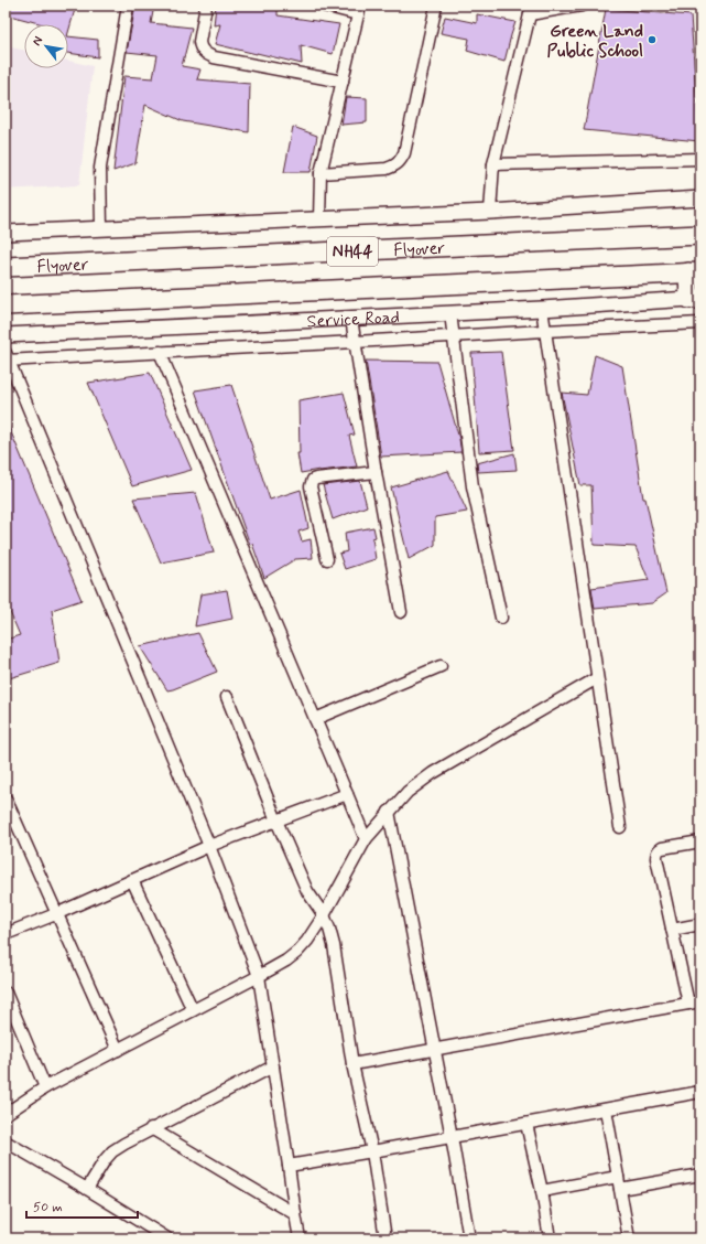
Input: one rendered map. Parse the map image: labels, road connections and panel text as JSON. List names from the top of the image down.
{
  "streets": {
    "main road": ["Flyover", "NH44"],
    "street": ["Service Road"]
  },
  "places": ["Green Land Public School"],
  "scale_bar": "50 m",
  "north": "top left"
}
